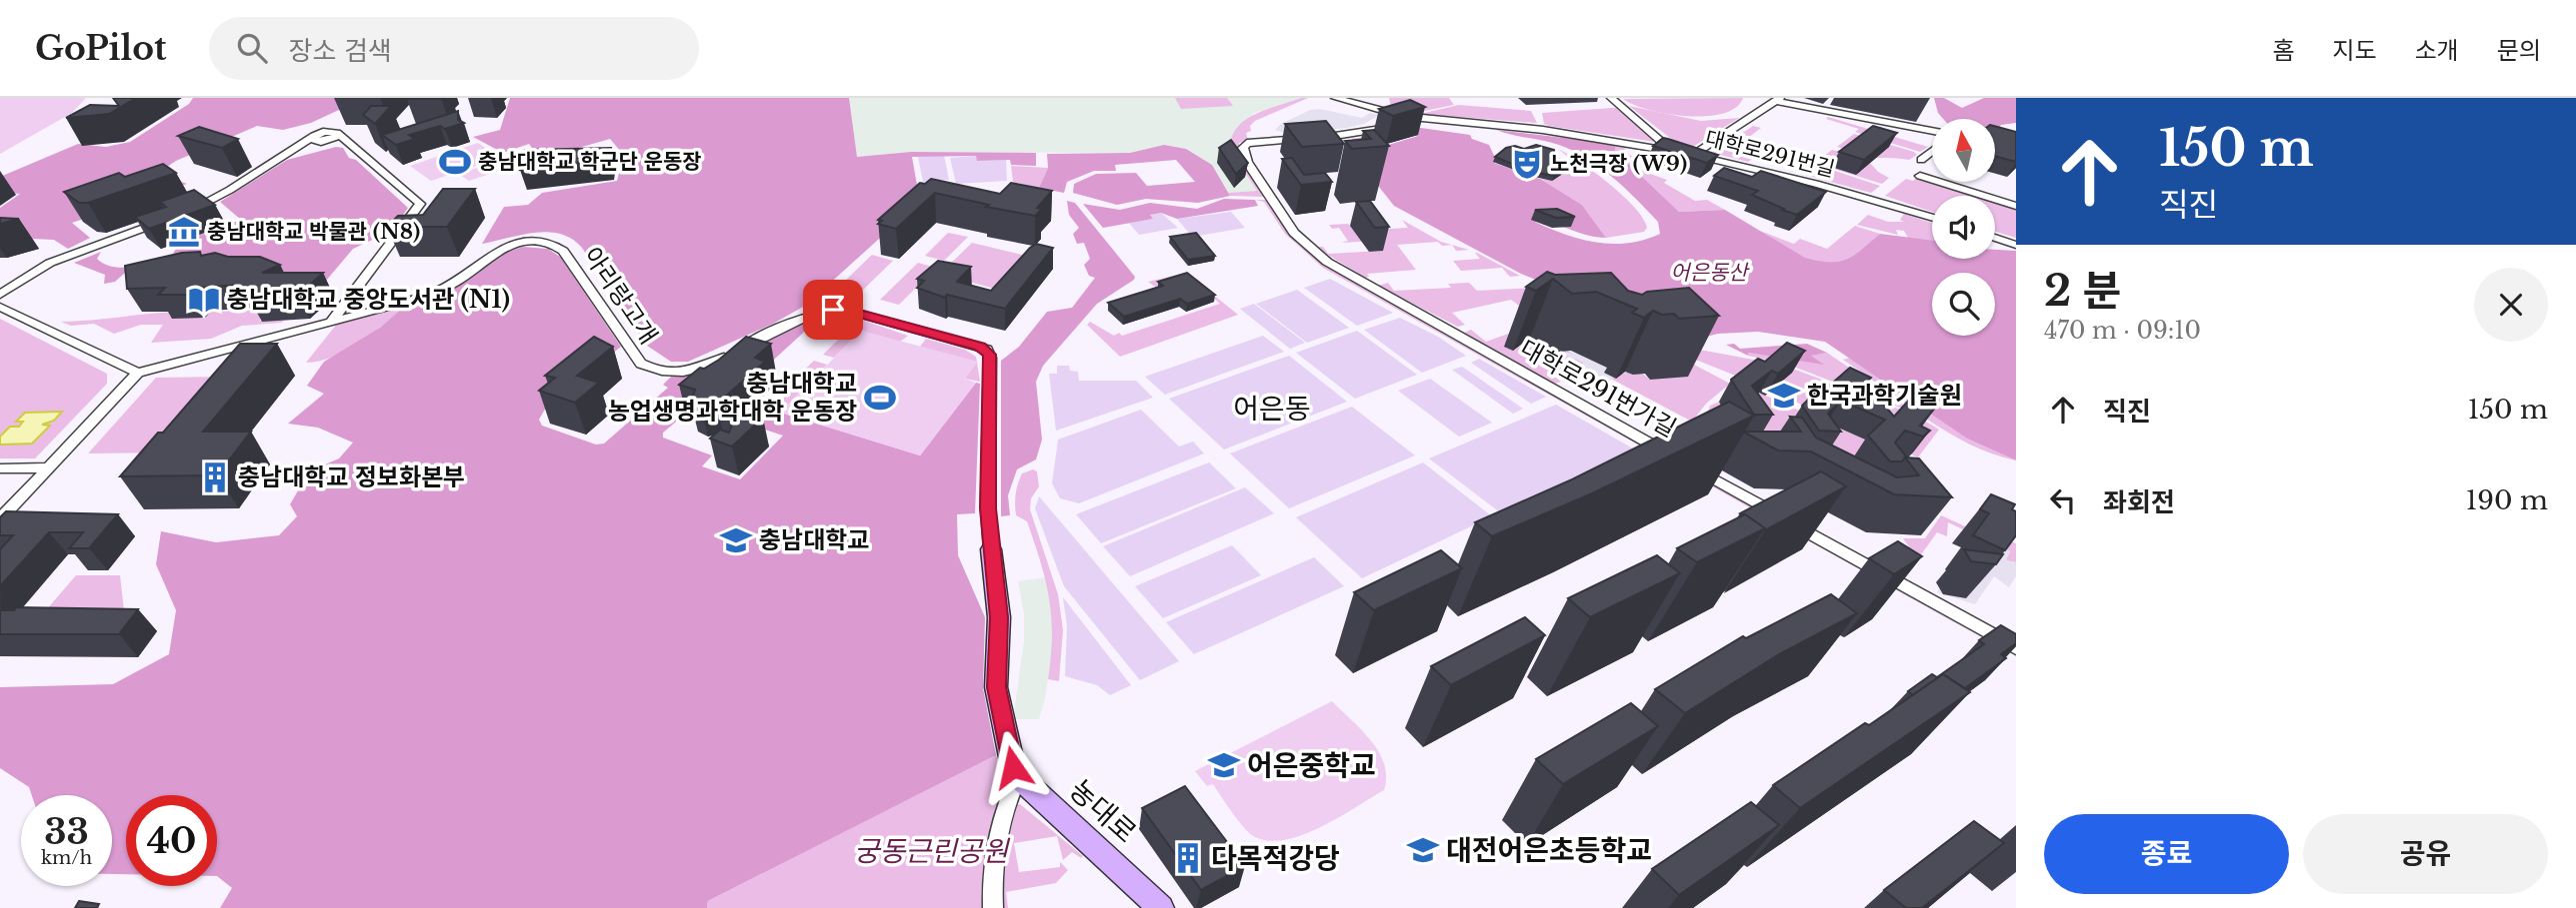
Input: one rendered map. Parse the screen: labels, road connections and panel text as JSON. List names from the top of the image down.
{
  "streets": {
    "street": [
      "대학로291번길",
      "아리랑고개",
      "대학로291번가길",
      "농대로"
    ]
  },
  "crossings": [
    ["대학로291번길", "대학로291번가길"]
  ],
  "districts": ["어은동"],
  "parks": ["어은동산", "궁동근린공원"],
  "places": {
    "sports": ["충남대학교 학군단 운동장", "충남대학교 농업생명과학대학 운동장"],
    "theatre": ["노천극장 (W9)"],
    "museum": ["충남대학교 박물관 (N8)"],
    "library": ["충남대학교 중앙도서관 (N1)"],
    "school or university": [
      "한국과학기술원",
      "충남대학교",
      "어은중학교",
      "대전어은초등학교"
    ],
    "building": ["충남대학교 정보화본부", "다목적강당"]
  },
  "north": "top",
  "page": {
    "header": "GoPilot",
    "search": "장소 검색",
    "nav": [
      "홈",
      "지도",
      "소개",
      "문의"
    ],
    "turn": ["150 m", "직진"],
    "heading": ["2 분", "470 m · 09:10"],
    "list": [
      {
        "name": "직진",
        "value": "150 m"
      },
      {
        "name": "좌회전",
        "value": "190 m"
      }
    ],
    "speed": "33 km/h",
    "limit": "40",
    "buttons": ["종료", "공유"]
  }
}
